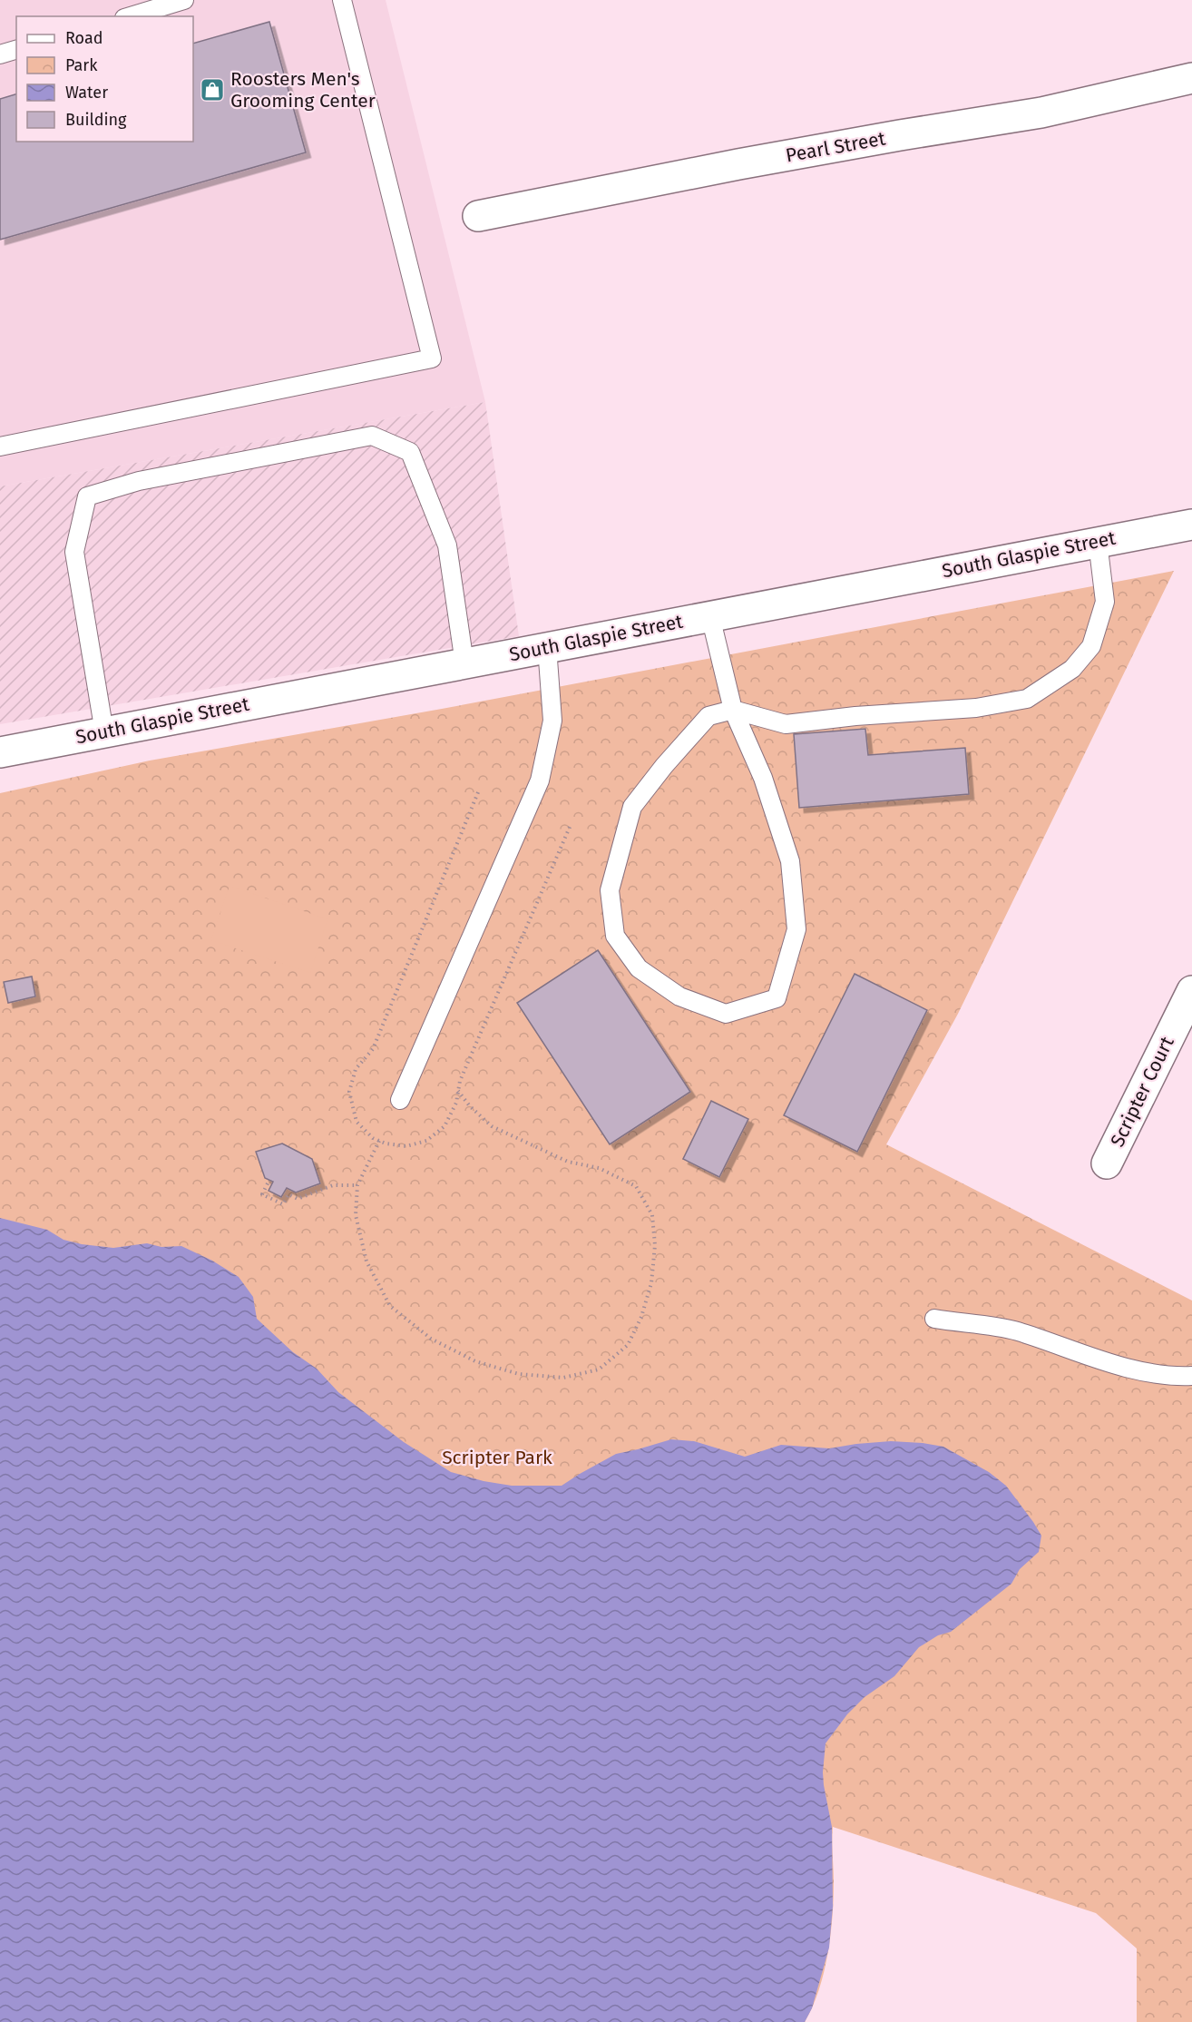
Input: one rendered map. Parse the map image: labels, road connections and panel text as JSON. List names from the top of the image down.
{
  "streets": {
    "street": ["Pearl Street", "South Glaspie Street", "Scripter Court"]
  },
  "parks": ["Scripter Park"],
  "places": {
    "shop": ["Roosters Men's Grooming Center"]
  },
  "legend": [
    "Road",
    "Park",
    "Water",
    "Building"
  ]
}
